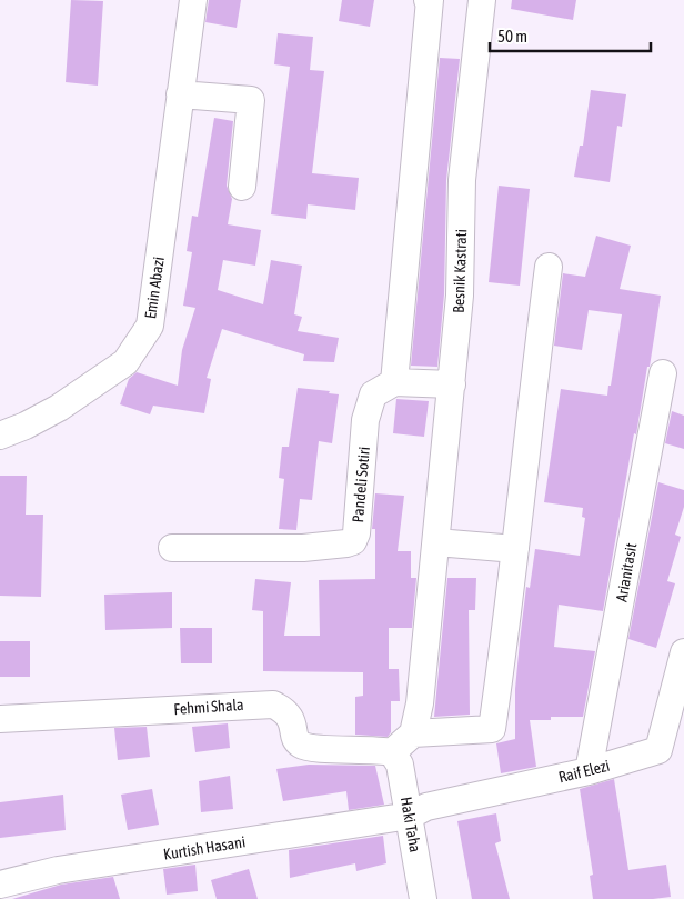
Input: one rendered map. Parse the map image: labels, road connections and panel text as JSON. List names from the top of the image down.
{
  "streets": {
    "street": [
      "Besnik Kastrati",
      "Emin Abazi",
      "Pandeli Sotiri",
      "Arianitasit",
      "Fehmi Shala",
      "Raif Elezi",
      "Haki Taha",
      "Kurtish Hasani"
    ]
  },
  "crossings": [
    ["Arianitasit", "Raif Elezi"],
    ["Fehmi Shala", "Haki Taha"],
    ["Raif Elezi", "Haki Taha"],
    ["Raif Elezi", "Kurtish Hasani"],
    ["Haki Taha", "Kurtish Hasani"]
  ],
  "scale_bar": "50 m"
}
